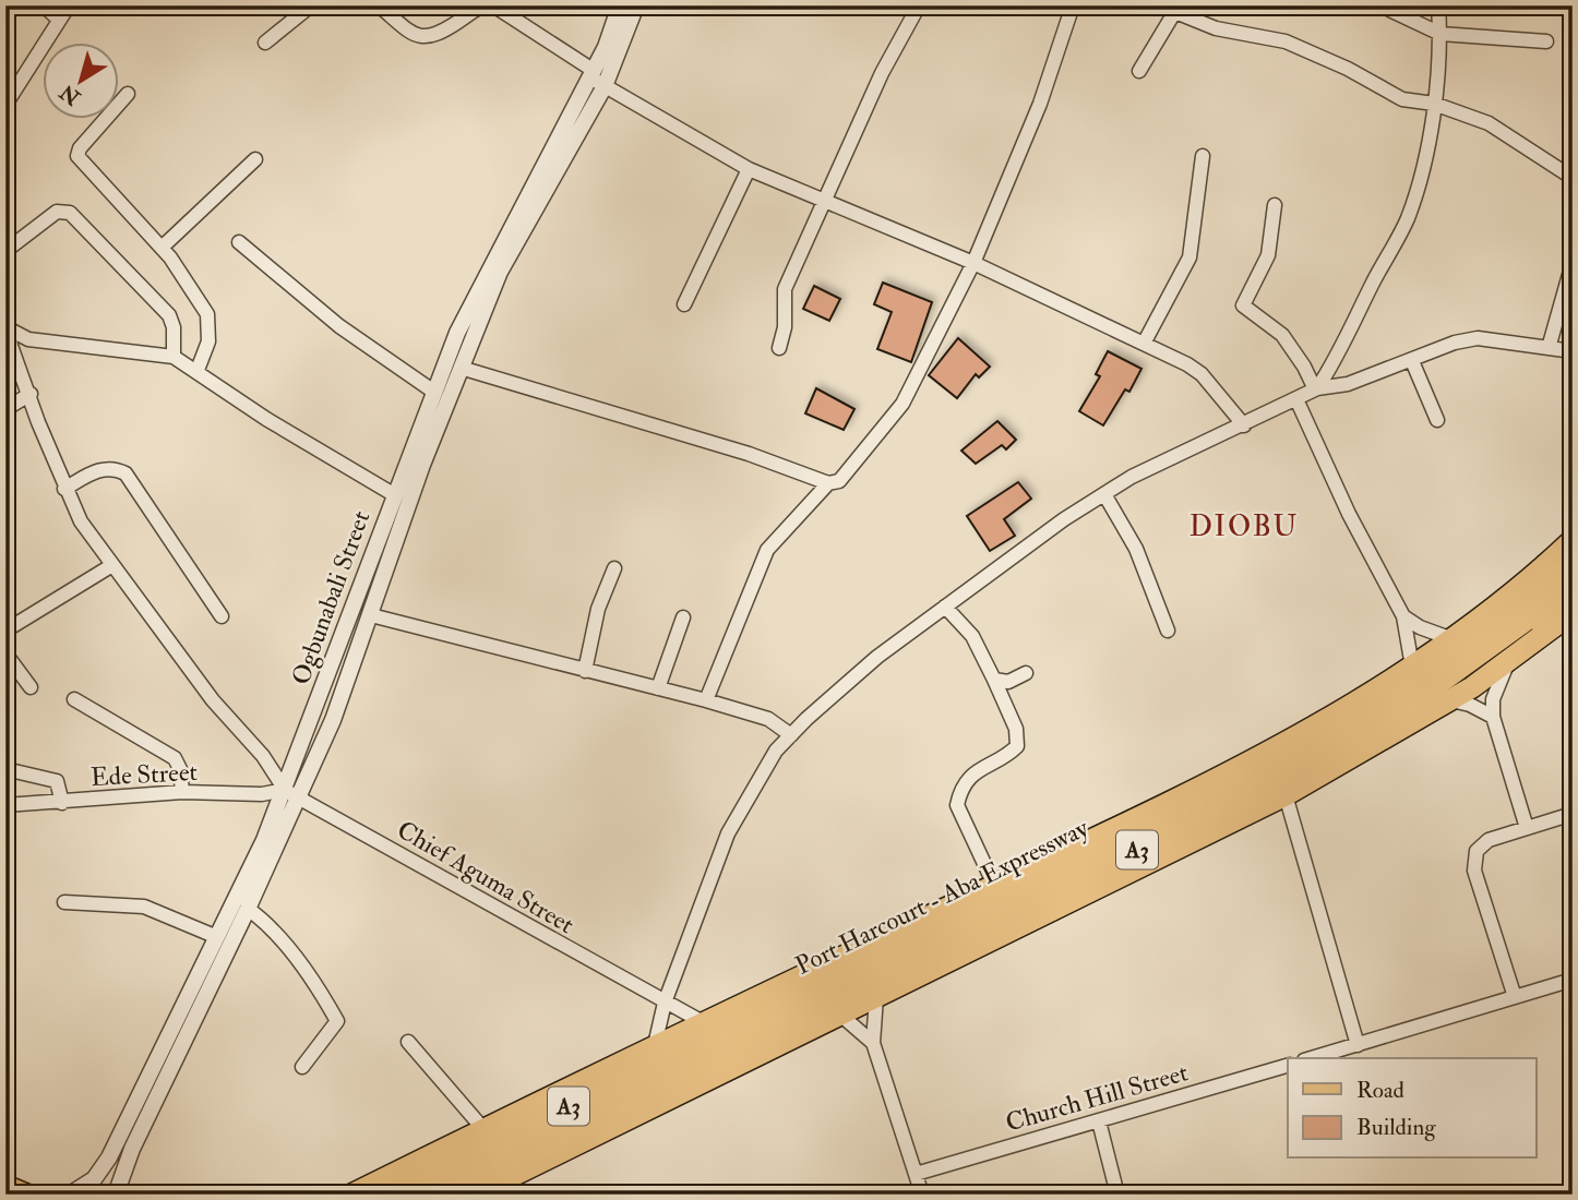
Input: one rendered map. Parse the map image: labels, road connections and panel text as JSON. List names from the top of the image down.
{
  "streets": {
    "main road": ["A3", "Port Harcourt - Aba Expressway"],
    "street": [
      "Ogbunabali Street",
      "Ede Street",
      "Chief Aguma Street",
      "Church Hill Street"
    ]
  },
  "crossings": [
    ["Ogbunabali Street", "Ede Street"],
    ["Ogbunabali Street", "Chief Aguma Street"],
    ["Ede Street", "Chief Aguma Street"]
  ],
  "districts": ["DIOBU"],
  "legend": ["Road", "Building"],
  "north": "bottom left"
}
